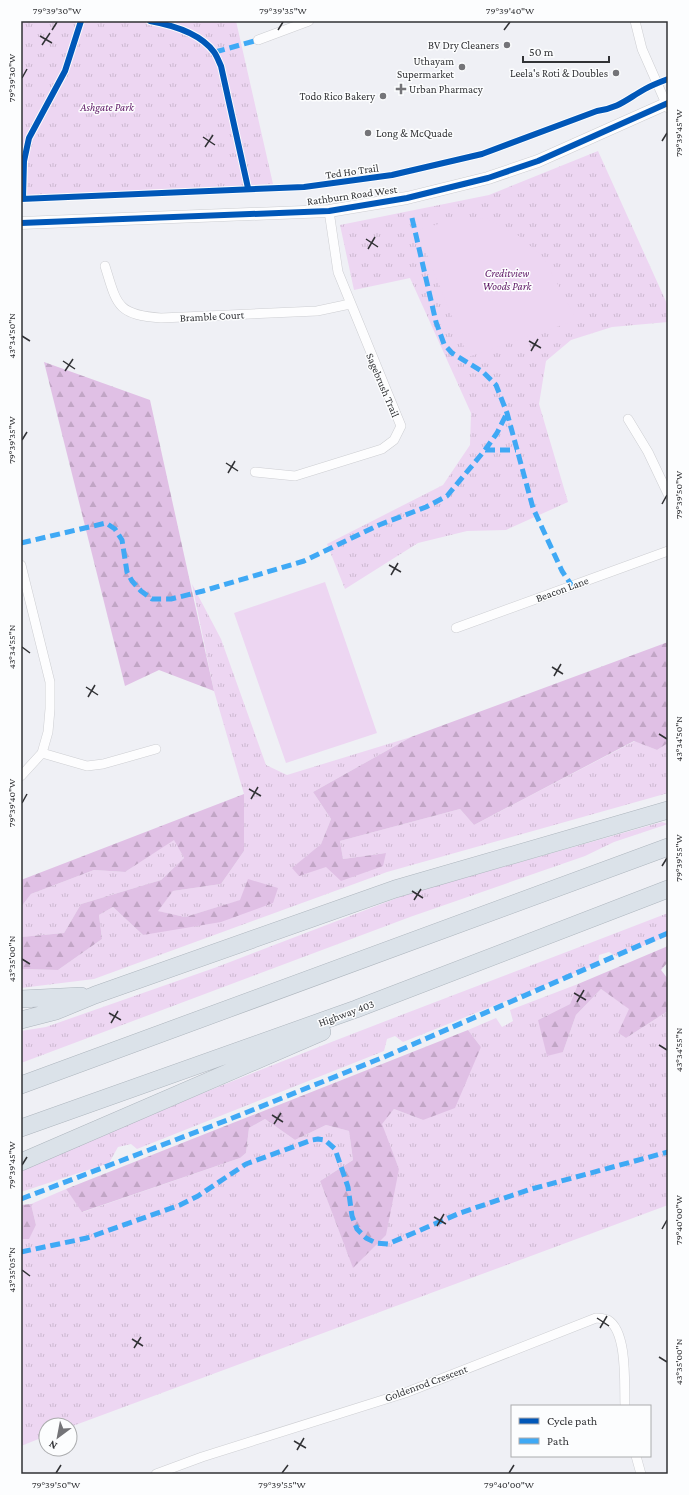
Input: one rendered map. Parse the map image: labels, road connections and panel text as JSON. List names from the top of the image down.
{
  "streets": {
    "highway": ["Highway 403"],
    "street": [
      "Rathburn Road West",
      "Bramble Court",
      "Sagebrush Trail",
      "Beacon Lane",
      "Goldenrod Crescent"
    ],
    "cycle path": ["Ted Ho Trail"]
  },
  "crossings": [
    ["Rathburn Road West", "Sagebrush Trail"],
    ["Bramble Court", "Sagebrush Trail"]
  ],
  "parks": ["Ashgate Park", "Creditview Woods Park"],
  "places": {
    "other": [
      "BV Dry Cleaners",
      "Uthayam Supermarket",
      "Leela's Roti & Doubles",
      "Todo Rico Bakery",
      "Long & McQuade"
    ],
    "health": ["Urban Pharmacy"]
  },
  "legend": ["Cycle path", "Path"],
  "scale_bar": "50 m",
  "north": "bottom left",
  "coordinates": [
    "79°39'30\"W",
    "79°39'35\"W",
    "79°39'40\"W",
    "79°39'45\"W",
    "43°34'50\"N",
    "79°39'50\"W",
    "43°34'55\"N",
    "79°39'55\"W",
    "43°35'00\"N",
    "79°40'00\"W",
    "43°35'05\"N"
  ]
}
